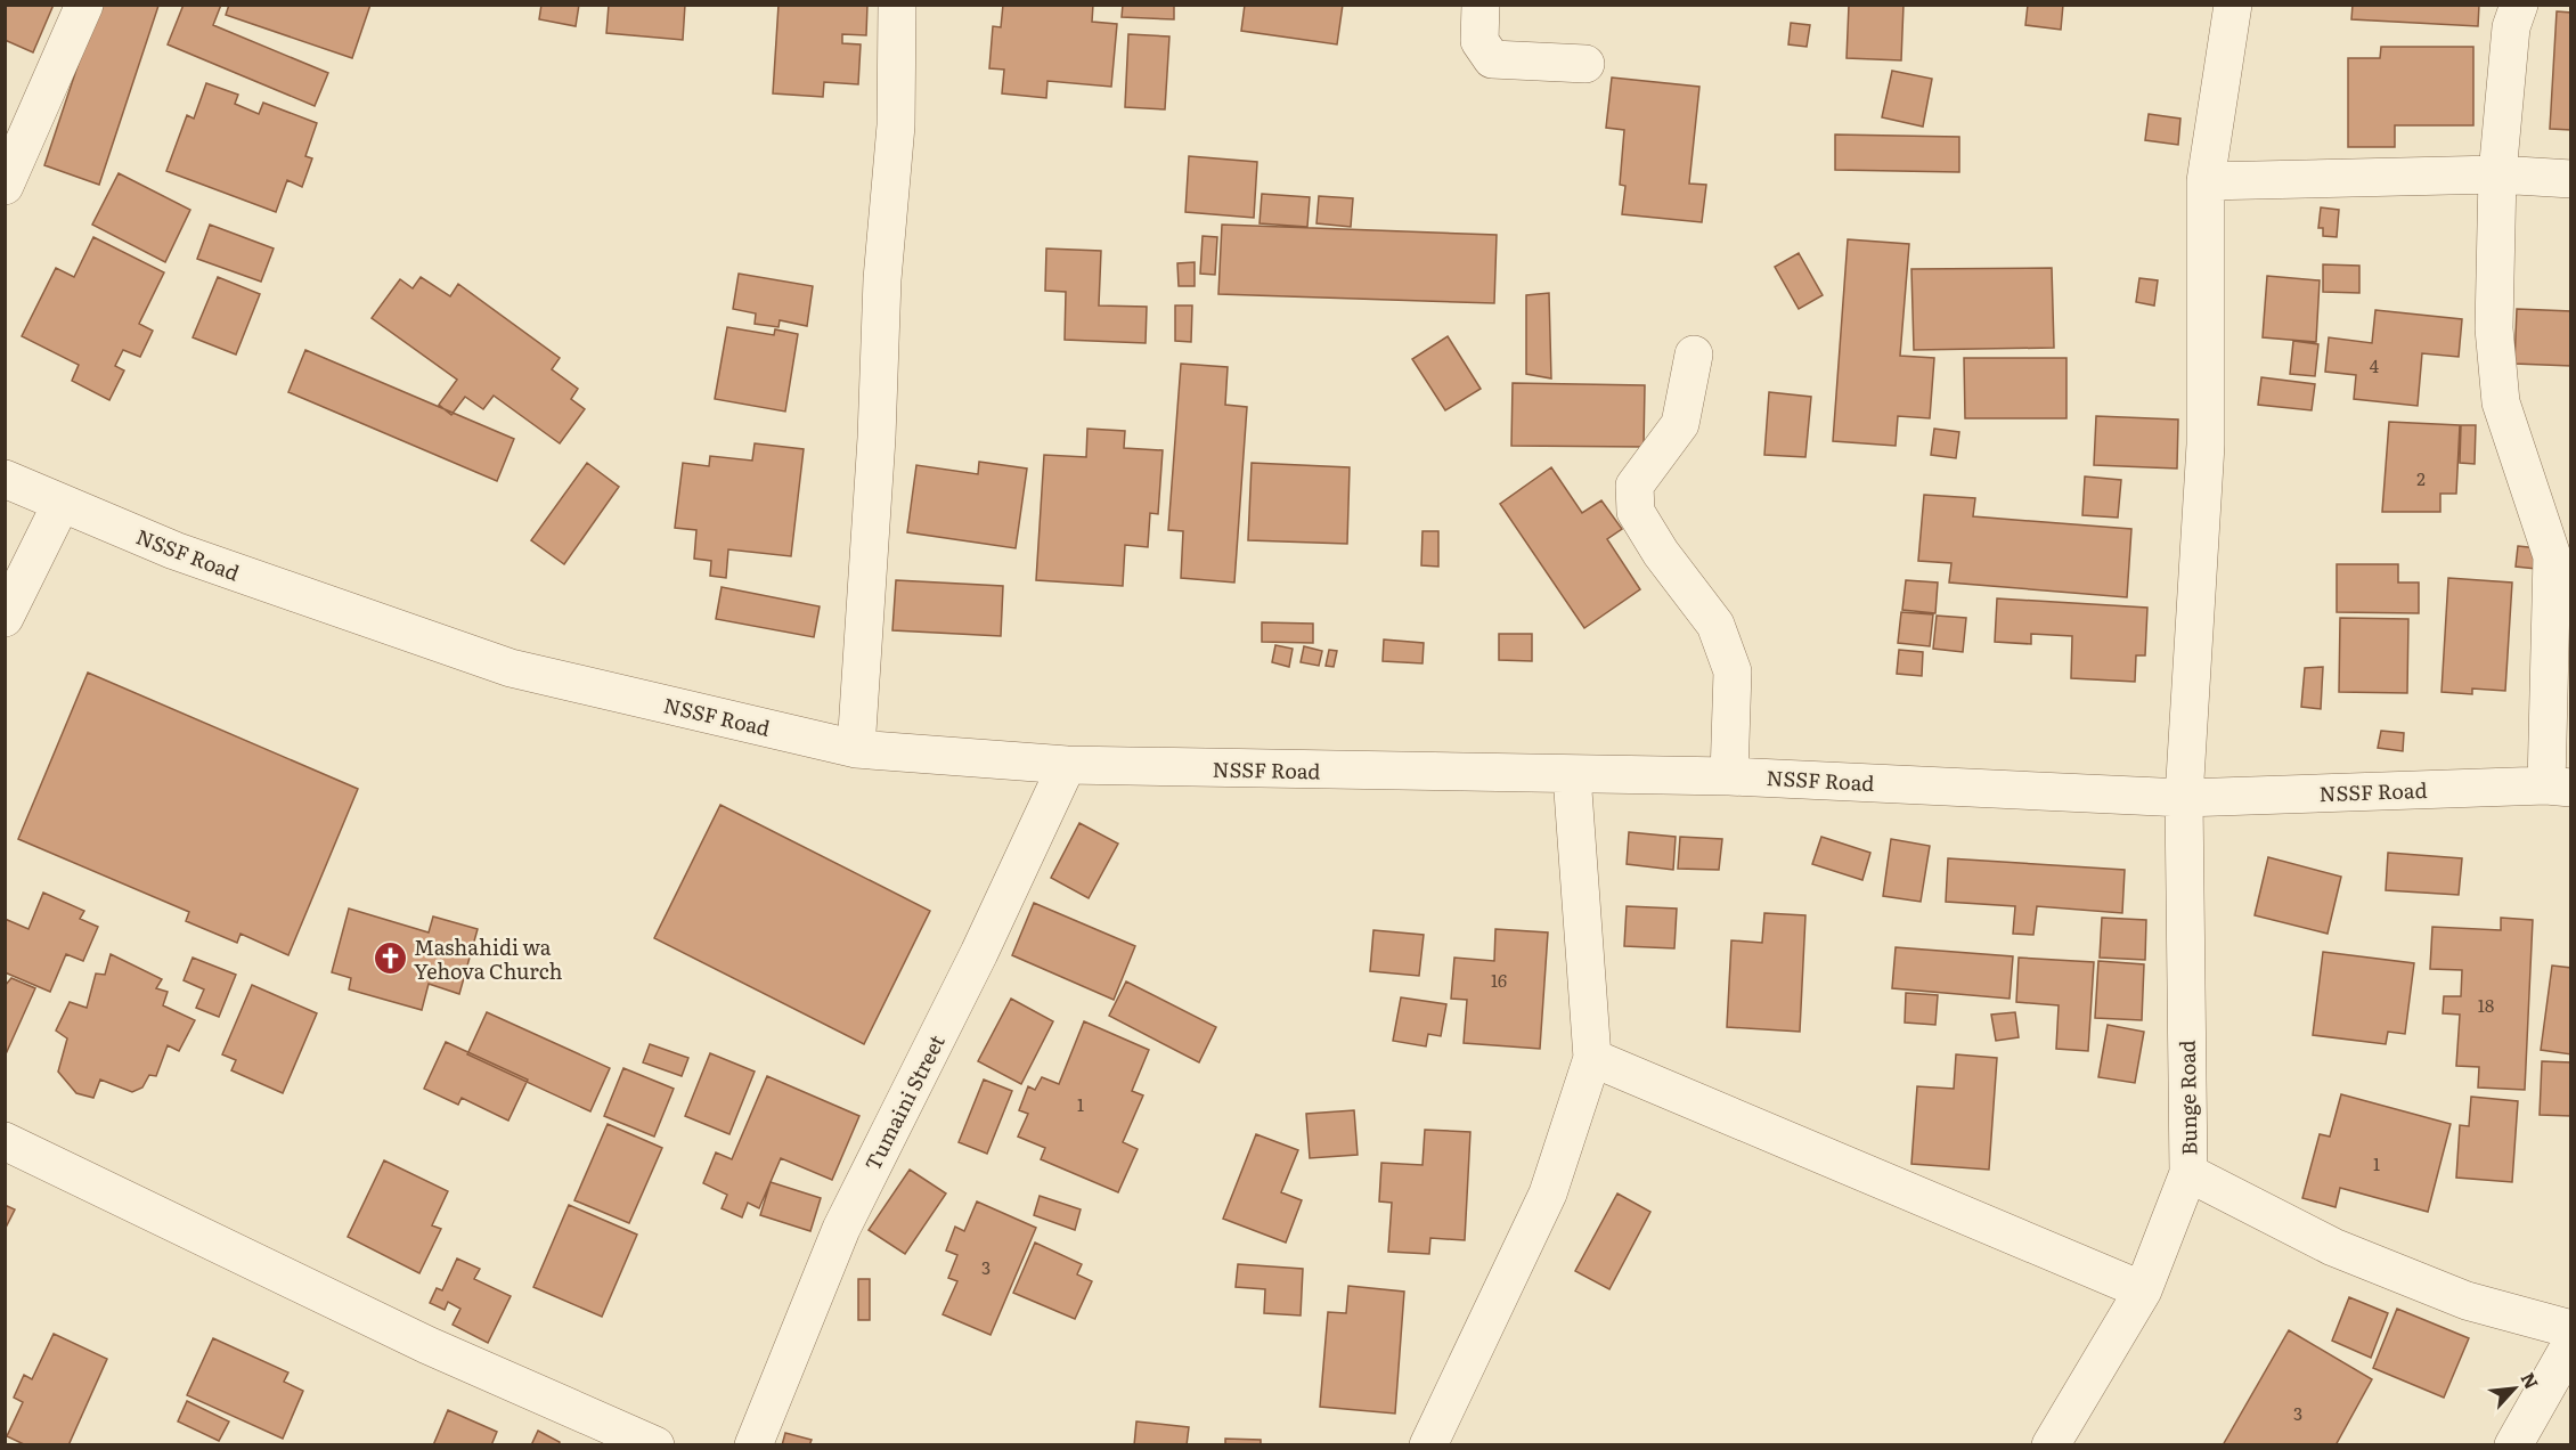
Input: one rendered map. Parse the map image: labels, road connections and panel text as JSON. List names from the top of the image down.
{
  "streets": {
    "street": ["NSSF Road", "Bunge Road", "Tumaini Street"]
  },
  "crossings": [
    ["NSSF Road", "Bunge Road"],
    ["NSSF Road", "Tumaini Street"]
  ],
  "places": {
    "church": ["Mashahidi wa Yehova Church"]
  },
  "house_numbers": [
    "4",
    "2",
    "16",
    "18",
    "1",
    "1",
    "3",
    "3"
  ],
  "north": "top right"
}
